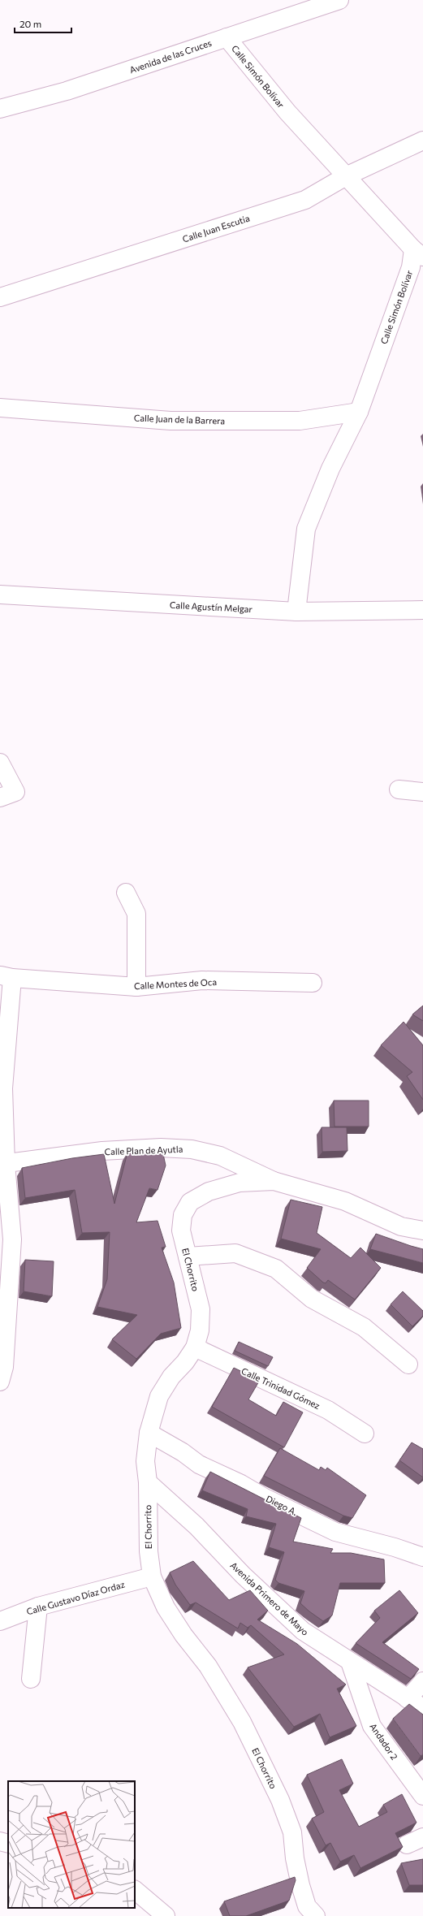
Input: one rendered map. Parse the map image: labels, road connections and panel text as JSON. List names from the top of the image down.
{
  "streets": {
    "street": [
      "Avenida de las Cruces",
      "Calle Simón Bolívar",
      "Calle Juan Escutia",
      "Calle Juan de la Barrera",
      "Calle Agustín Melgar",
      "Calle Montes de Oca",
      "Calle Plan de Ayutla",
      "El Chorrito",
      "Calle Trinidad Gómez",
      "Diego A.",
      "Calle Gustavo Díaz Ordaz",
      "Avenida Primero de Mayo",
      "Andador 2"
    ]
  },
  "crossings": [
    ["Avenida de las Cruces", "Calle Simón Bolívar"],
    ["Calle Simón Bolívar", "Calle Juan Escutia"],
    ["Calle Simón Bolívar", "Calle Juan de la Barrera"],
    ["Calle Simón Bolívar", "Calle Agustín Melgar"],
    ["Calle Plan de Ayutla", "El Chorrito"],
    ["El Chorrito", "Calle Trinidad Gómez"],
    ["El Chorrito", "Diego A."],
    ["El Chorrito", "Calle Gustavo Díaz Ordaz"],
    ["El Chorrito", "Avenida Primero de Mayo"],
    ["Avenida Primero de Mayo", "Andador 2"]
  ],
  "scale_bar": "20 m"
}
